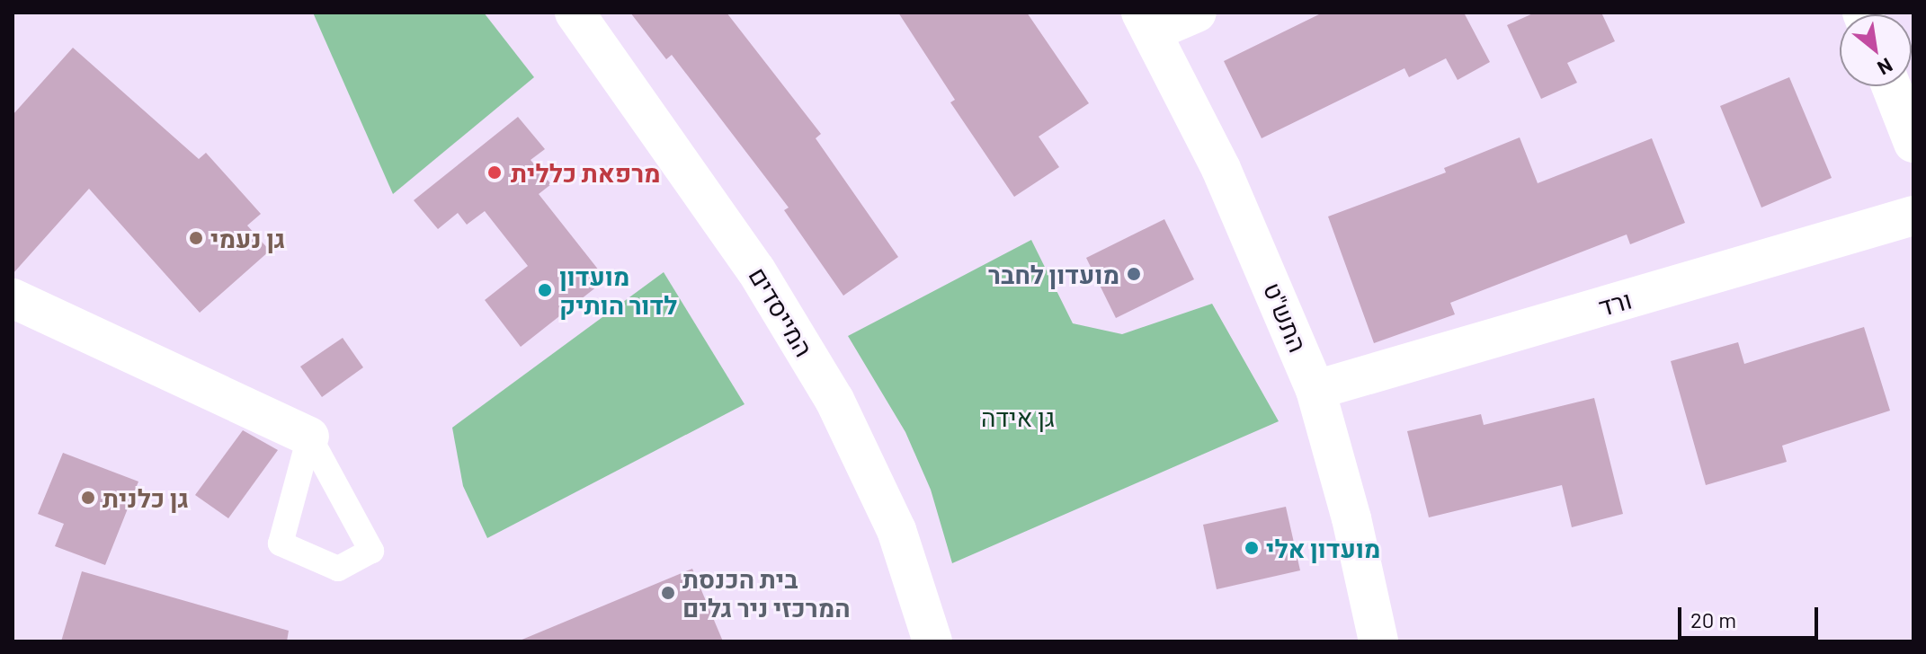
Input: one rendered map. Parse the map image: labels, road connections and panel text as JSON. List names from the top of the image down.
{
  "streets": {
    "street": ["ורד", "המייסדים", "התש\"ט"]
  },
  "crossings": [
    ["ורד", "התש\"ט"]
  ],
  "parks": ["גן אידה"],
  "places": [
    "מרפאת כללית",
    "גן נעמי",
    "מועדון לחבר",
    "מועדון לדור הותיק",
    "גן כלנית",
    "מועדון אלי",
    "בית הכנסת המרכזי ניר גלים"
  ],
  "scale_bar": "20 m",
  "north": "bottom right"
}
